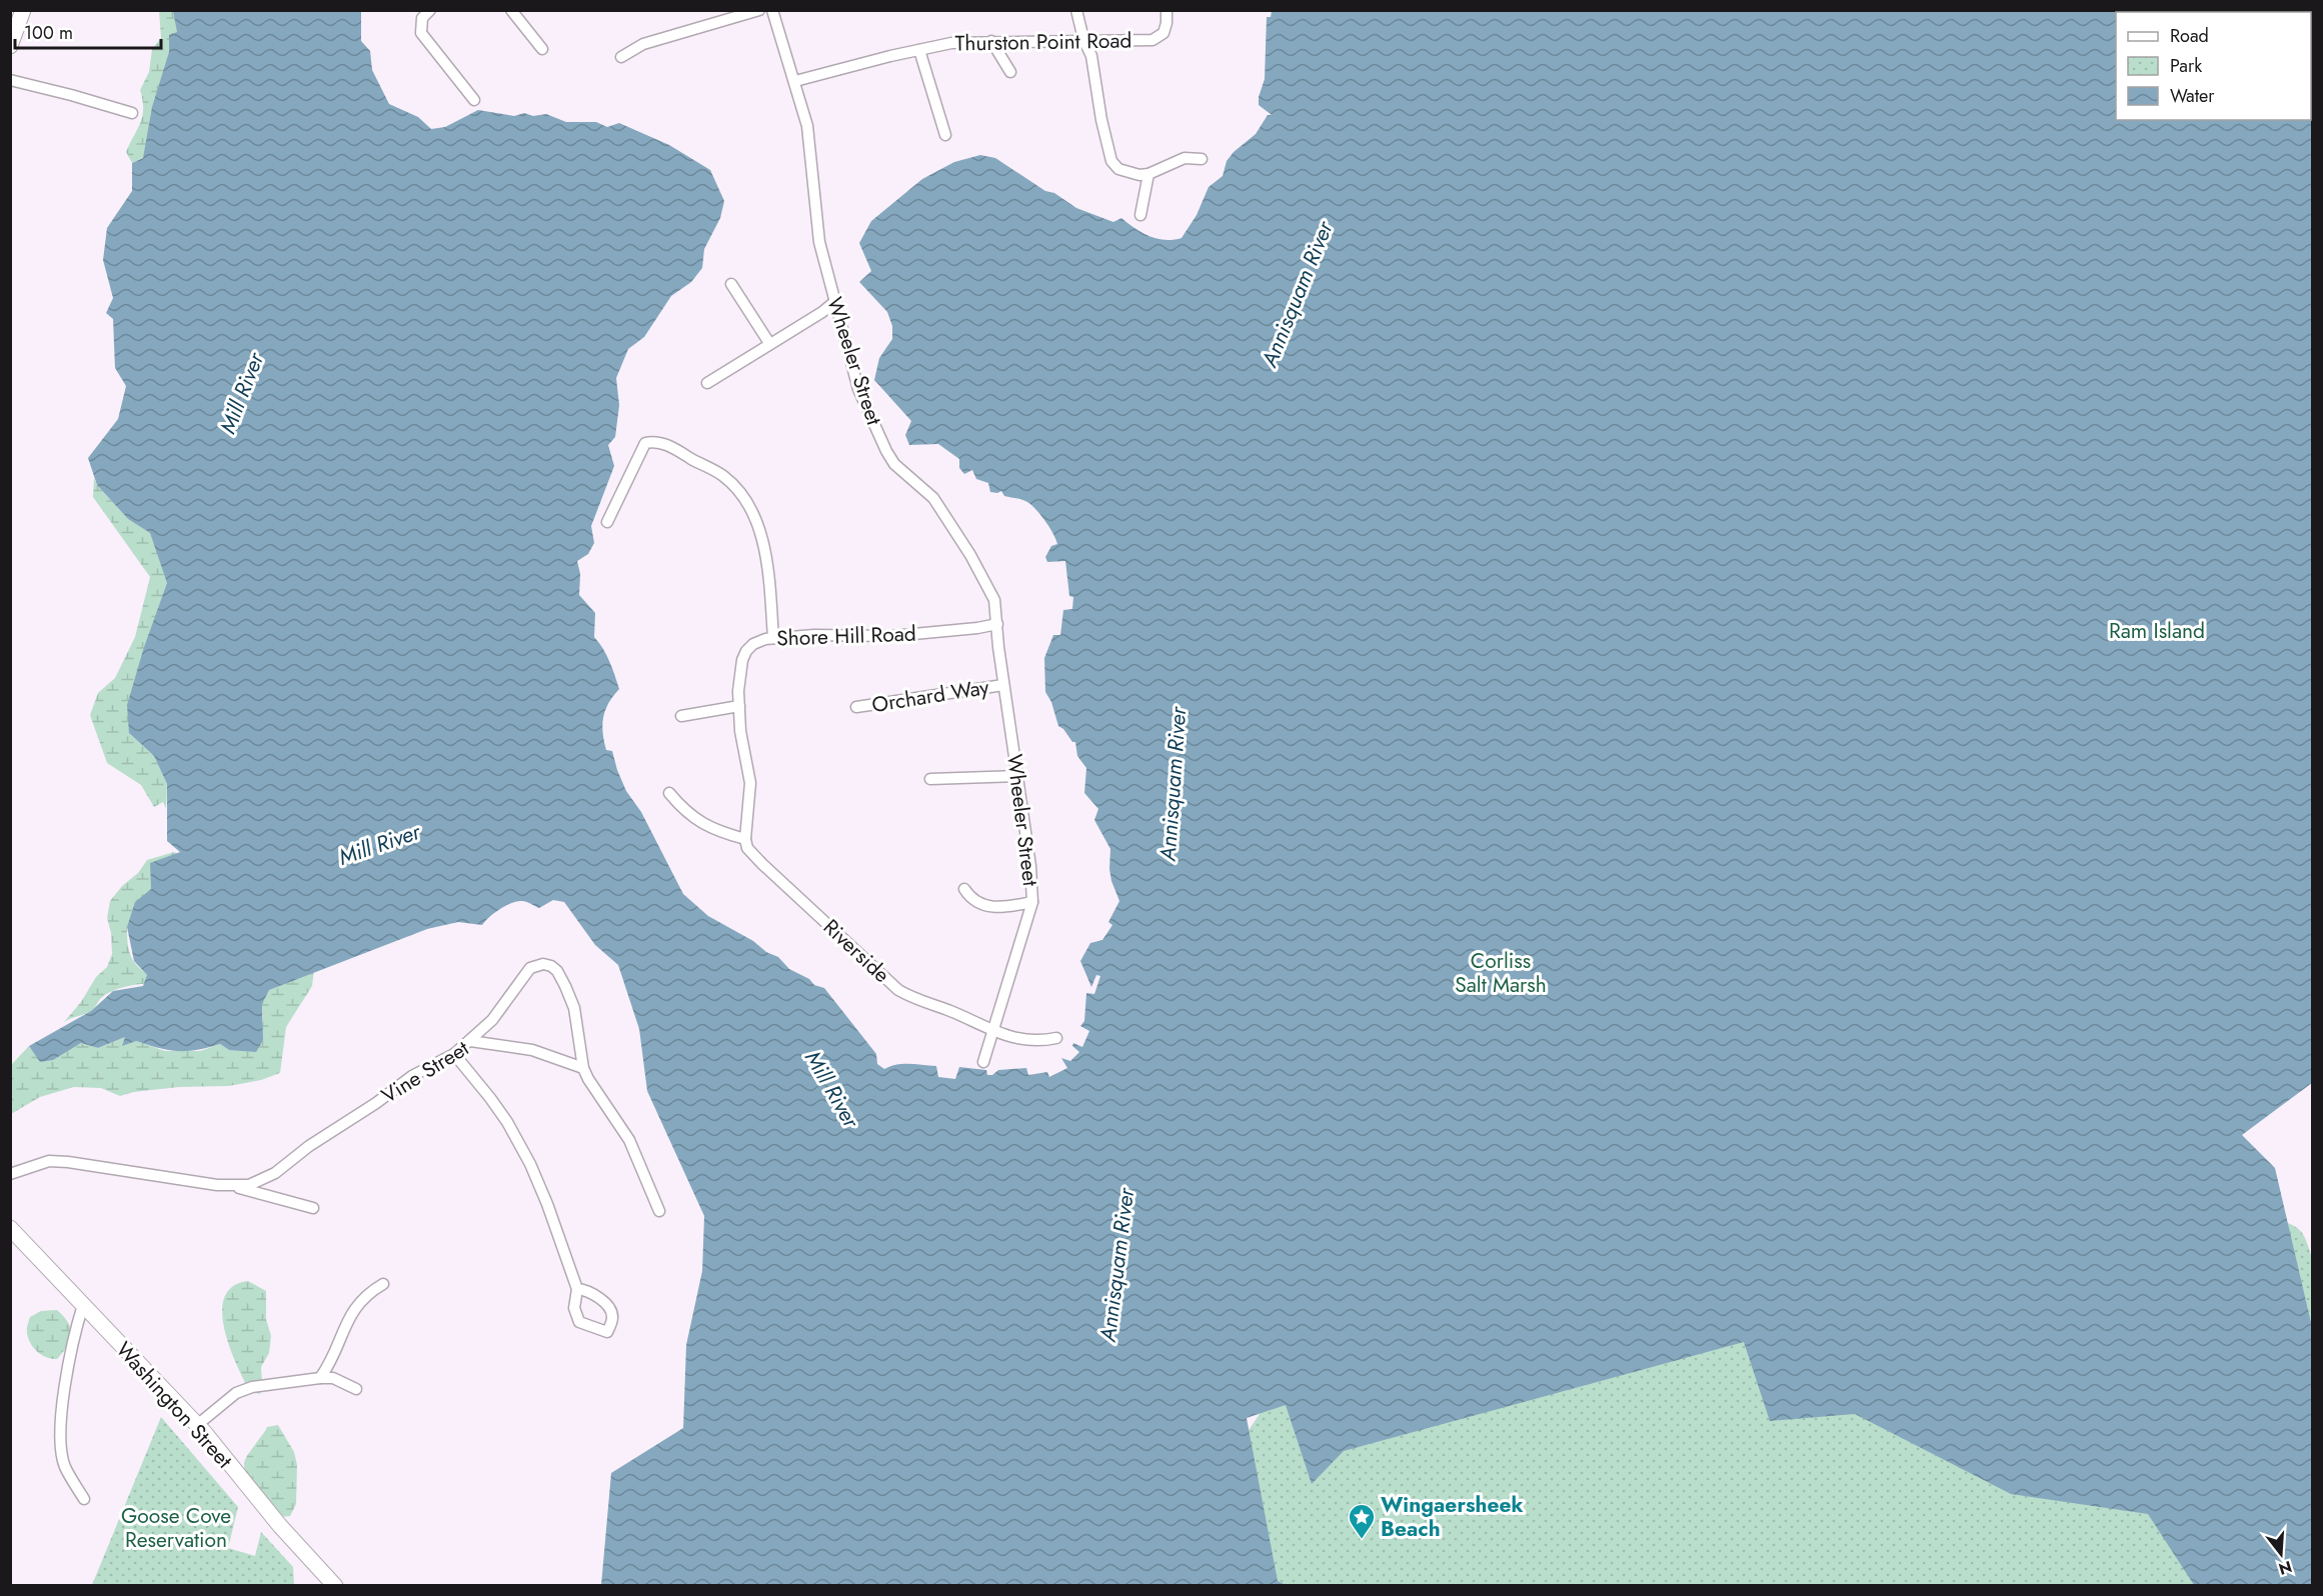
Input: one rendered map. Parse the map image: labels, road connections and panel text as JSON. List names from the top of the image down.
{
  "streets": {
    "main road": ["Washington Street"],
    "street": [
      "Thurston Point Road",
      "Wheeler Street",
      "Shore Hill Road",
      "Orchard Way",
      "Riverside",
      "Vine Street"
    ]
  },
  "crossings": [
    ["Thurston Point Road", "Wheeler Street"],
    ["Wheeler Street", "Shore Hill Road"],
    ["Wheeler Street", "Orchard Way"],
    ["Wheeler Street", "Riverside"],
    ["Shore Hill Road", "Riverside"]
  ],
  "water": ["Annisquam River", "Mill River"],
  "parks": ["Ram Island", "Corliss Salt Marsh", "Goose Cove Reservation"],
  "places": {
    "place": ["Wingaersheek Beach"]
  },
  "legend": ["Road", "Park", "Water"],
  "scale_bar": "100 m",
  "north": "bottom"
}
